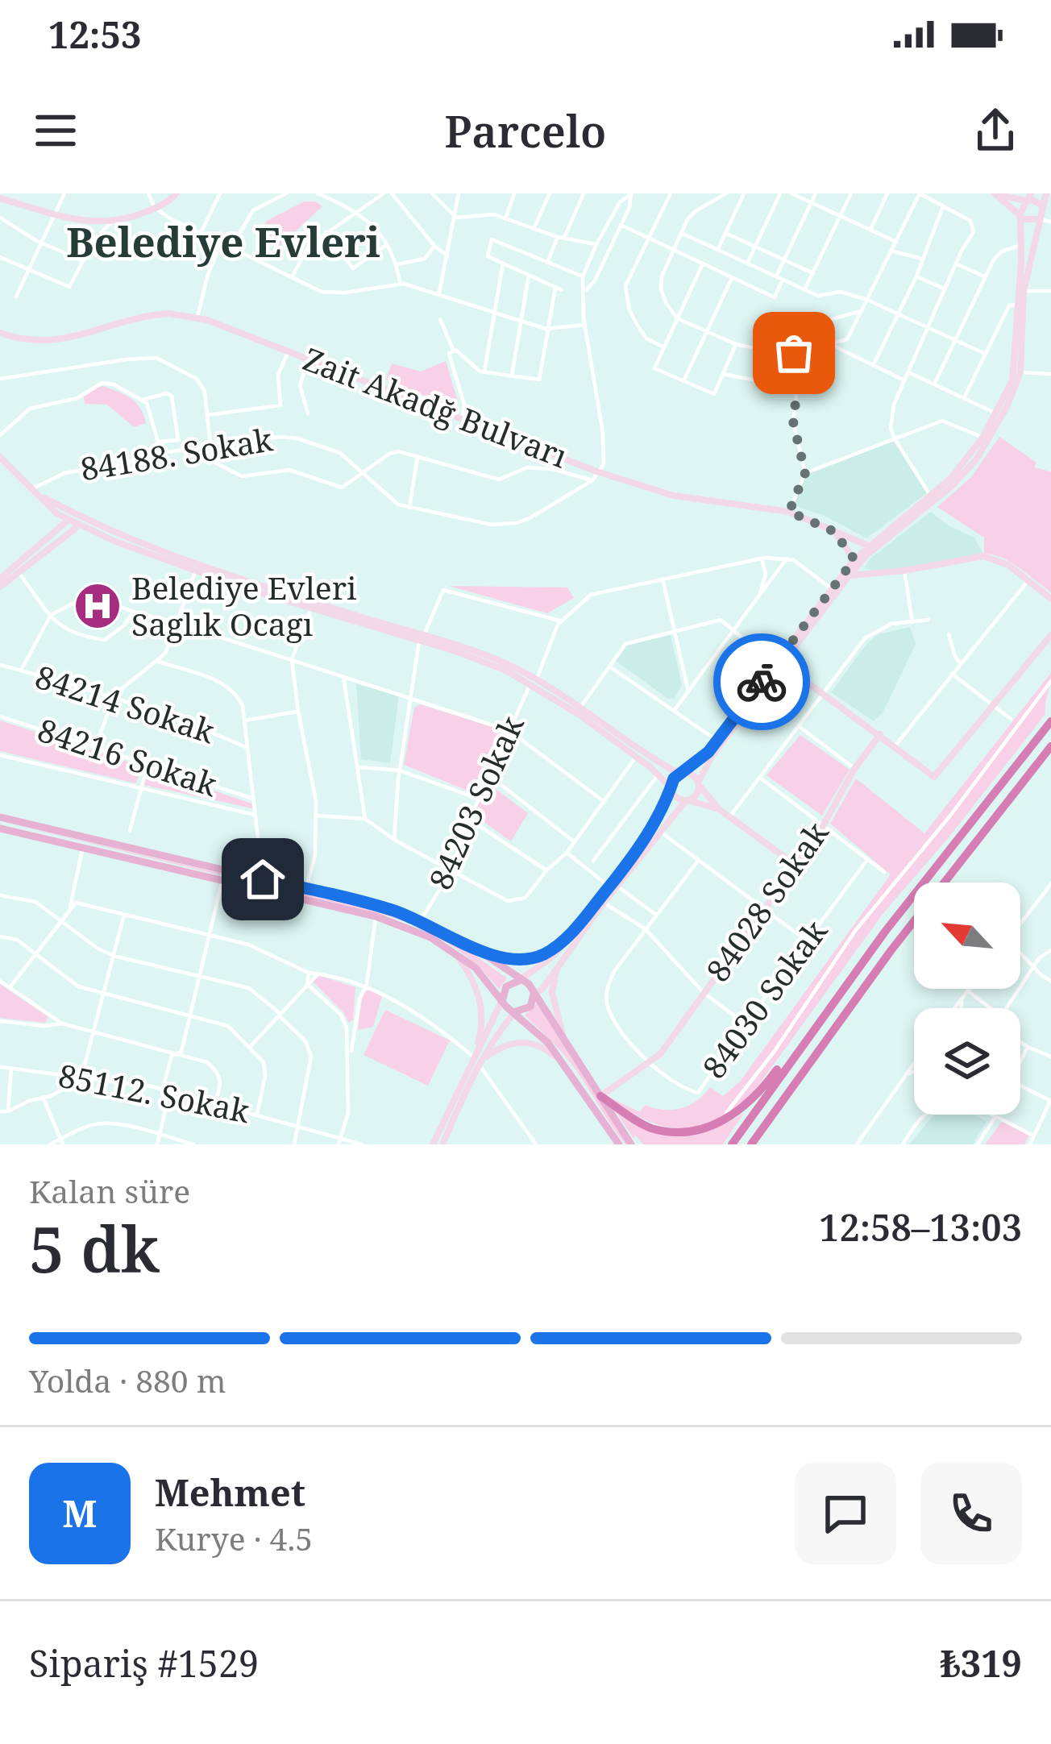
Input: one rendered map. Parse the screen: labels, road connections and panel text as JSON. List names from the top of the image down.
{
  "streets": {
    "main road": ["Zait Akadğ Bulvarı", "84028 Sokak"],
    "street": [
      "84188. Sokak",
      "84214 Sokak",
      "84216 Sokak",
      "84203 Sokak",
      "84030 Sokak",
      "85112. Sokak"
    ]
  },
  "crossings": [
    ["Zait Akadğ Bulvarı", "84188. Sokak"],
    ["84028 Sokak", "84030 Sokak"]
  ],
  "districts": ["Belediye Evleri"],
  "places": {
    "hospital": ["Belediye Evleri Saglık Ocagı"]
  },
  "north": "top left",
  "page": {
    "status": "12:53",
    "header": "Parcelo",
    "heading": ["5 dk", "Kalan süre", "12:58–13:03"],
    "panel": [
      "Mehmet",
      "Kurye · 4.5",
      "Sipariş #1529",
      "₺319"
    ],
    "bar": "Yolda · 880 m",
    "round": "M"
  }
}
